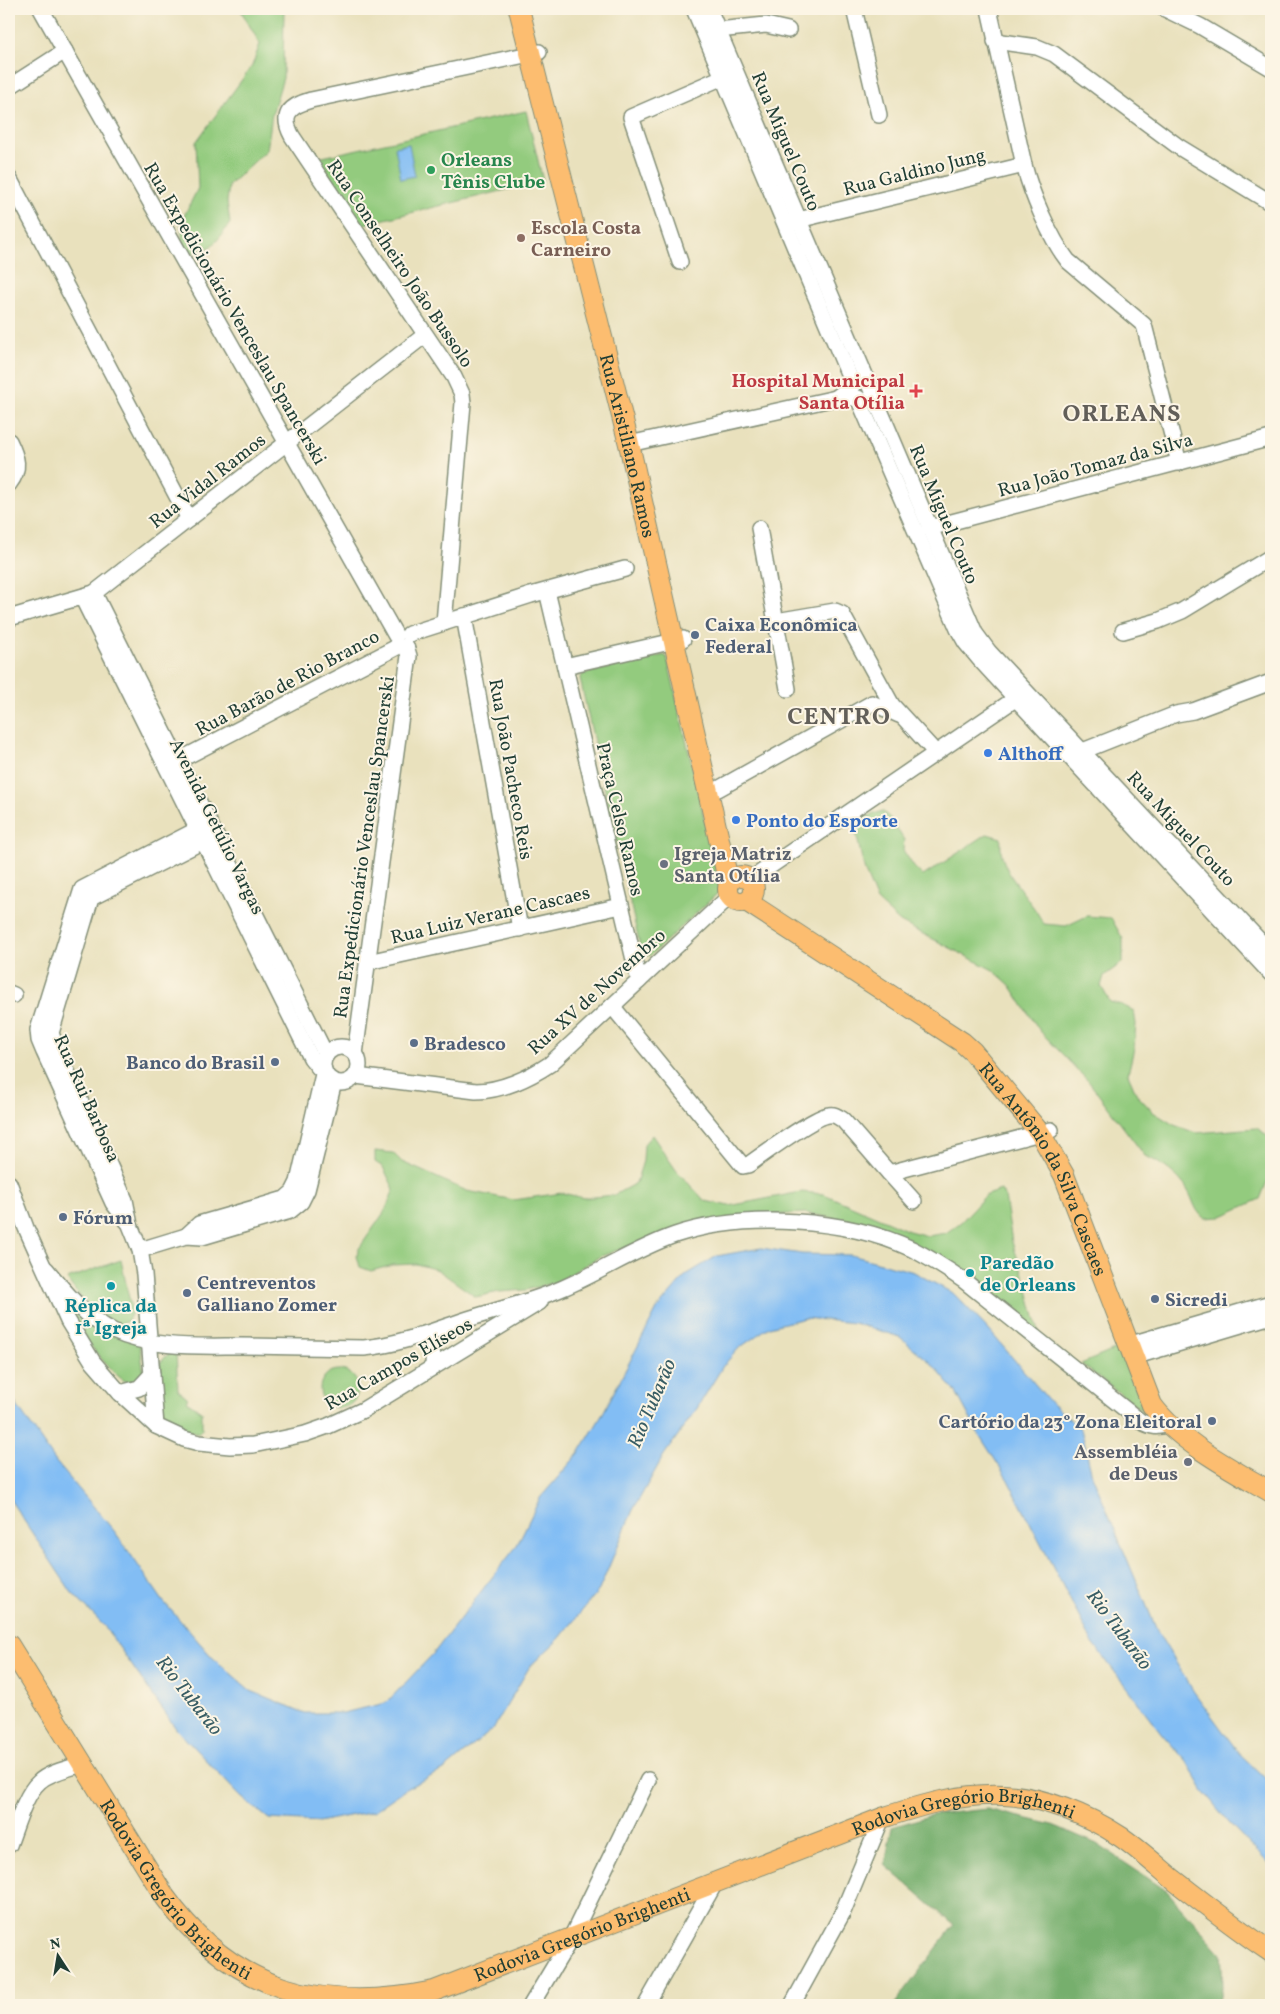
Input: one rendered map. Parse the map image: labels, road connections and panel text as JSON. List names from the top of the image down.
{
  "streets": {
    "main road": ["Rua Aristiliano Ramos", "Rua Antônio da Silva Cascaes", "Rodovia Gregório Brighenti"],
    "street": [
      "Rua Miguel Couto",
      "Rua Galdino Jung",
      "Rua Conselheiro João Bussolo",
      "Rua Expedicionário Venceslau Spancerski",
      "Rua João Tomaz da Silva",
      "Rua Vidal Ramos",
      "Rua Barão de Rio Branco",
      "Rua João Pacheco Reis",
      "Praça Celso Ramos",
      "Avenida Getúlio Vargas",
      "Rua Luiz Verane Cascaes",
      "Rua XV de Novembro",
      "Rua Rui Barbosa",
      "Rua Campos Elíseos"
    ]
  },
  "crossings": [
    ["Rua Miguel Couto", "Rua Galdino Jung"],
    ["Rua Miguel Couto", "Rua João Tomaz da Silva"],
    ["Rua Miguel Couto", "Rua XV de Novembro"],
    ["Rua Conselheiro João Bussolo", "Rua Aristiliano Ramos"],
    ["Rua Conselheiro João Bussolo", "Rua Vidal Ramos"],
    ["Rua Conselheiro João Bussolo", "Rua Barão de Rio Branco"],
    ["Rua Expedicionário Venceslau Spancerski", "Rua Vidal Ramos"],
    ["Rua Expedicionário Venceslau Spancerski", "Rua Barão de Rio Branco"],
    ["Rua Expedicionário Venceslau Spancerski", "Avenida Getúlio Vargas"],
    ["Rua Expedicionário Venceslau Spancerski", "Rua Luiz Verane Cascaes"],
    ["Rua Expedicionário Venceslau Spancerski", "Rua XV de Novembro"],
    ["Rua Aristiliano Ramos", "Rua XV de Novembro"],
    ["Rua Aristiliano Ramos", "Rua Antônio da Silva Cascaes"],
    ["Rua Vidal Ramos", "Avenida Getúlio Vargas"],
    ["Rua Barão de Rio Branco", "Rua João Pacheco Reis"],
    ["Rua Barão de Rio Branco", "Praça Celso Ramos"],
    ["Rua Barão de Rio Branco", "Avenida Getúlio Vargas"],
    ["Rua João Pacheco Reis", "Rua Luiz Verane Cascaes"],
    ["Praça Celso Ramos", "Rua Luiz Verane Cascaes"],
    ["Praça Celso Ramos", "Rua XV de Novembro"],
    ["Avenida Getúlio Vargas", "Rua XV de Novembro"],
    ["Avenida Getúlio Vargas", "Rua Rui Barbosa"],
    ["Rua XV de Novembro", "Rua Antônio da Silva Cascaes"],
    ["Rua Rui Barbosa", "Rua Campos Elíseos"]
  ],
  "districts": ["ORLEANS", "CENTRO"],
  "water": ["Rio Tubarão"],
  "places": {
    "other": [
      "Orleans Tênis Clube",
      "Escola Costa Carneiro",
      "Caixa Econômica Federal",
      "Althoff",
      "Ponto do Esporte",
      "Igreja Matriz Santa Otília",
      "Bradesco",
      "Banco do Brasil",
      "Fórum",
      "Paredão de Orleans",
      "Réplica da 1ª Igreja",
      "Centreventos Galliano Zomer",
      "Sicredi",
      "Cartório da 23° Zona Eleitoral",
      "Assembléia de Deus"
    ],
    "health": ["Hospital Municipal Santa Otília"]
  },
  "north": "top"
}
